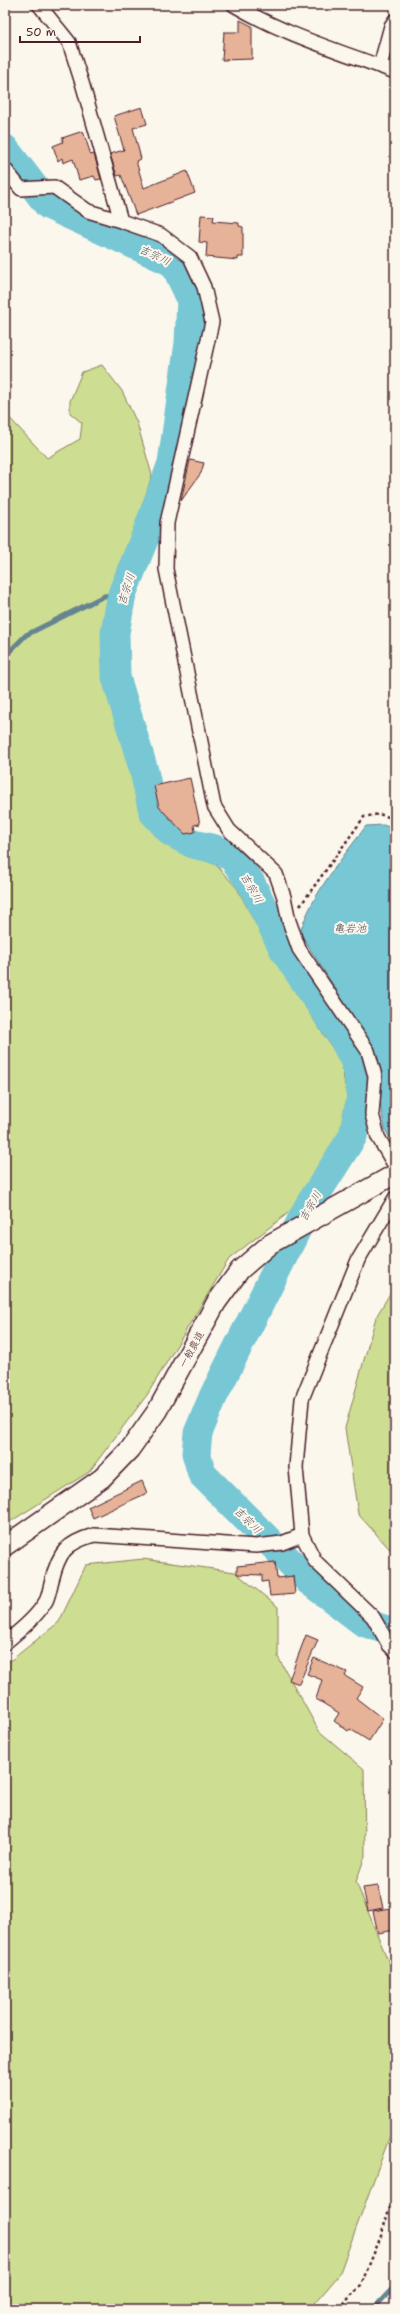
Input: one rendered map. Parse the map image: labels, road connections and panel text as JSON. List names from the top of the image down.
{
  "streets": {
    "street": ["一般農道"]
  },
  "water": ["吉宗川", "亀岩池"],
  "scale_bar": "50 m"
}
